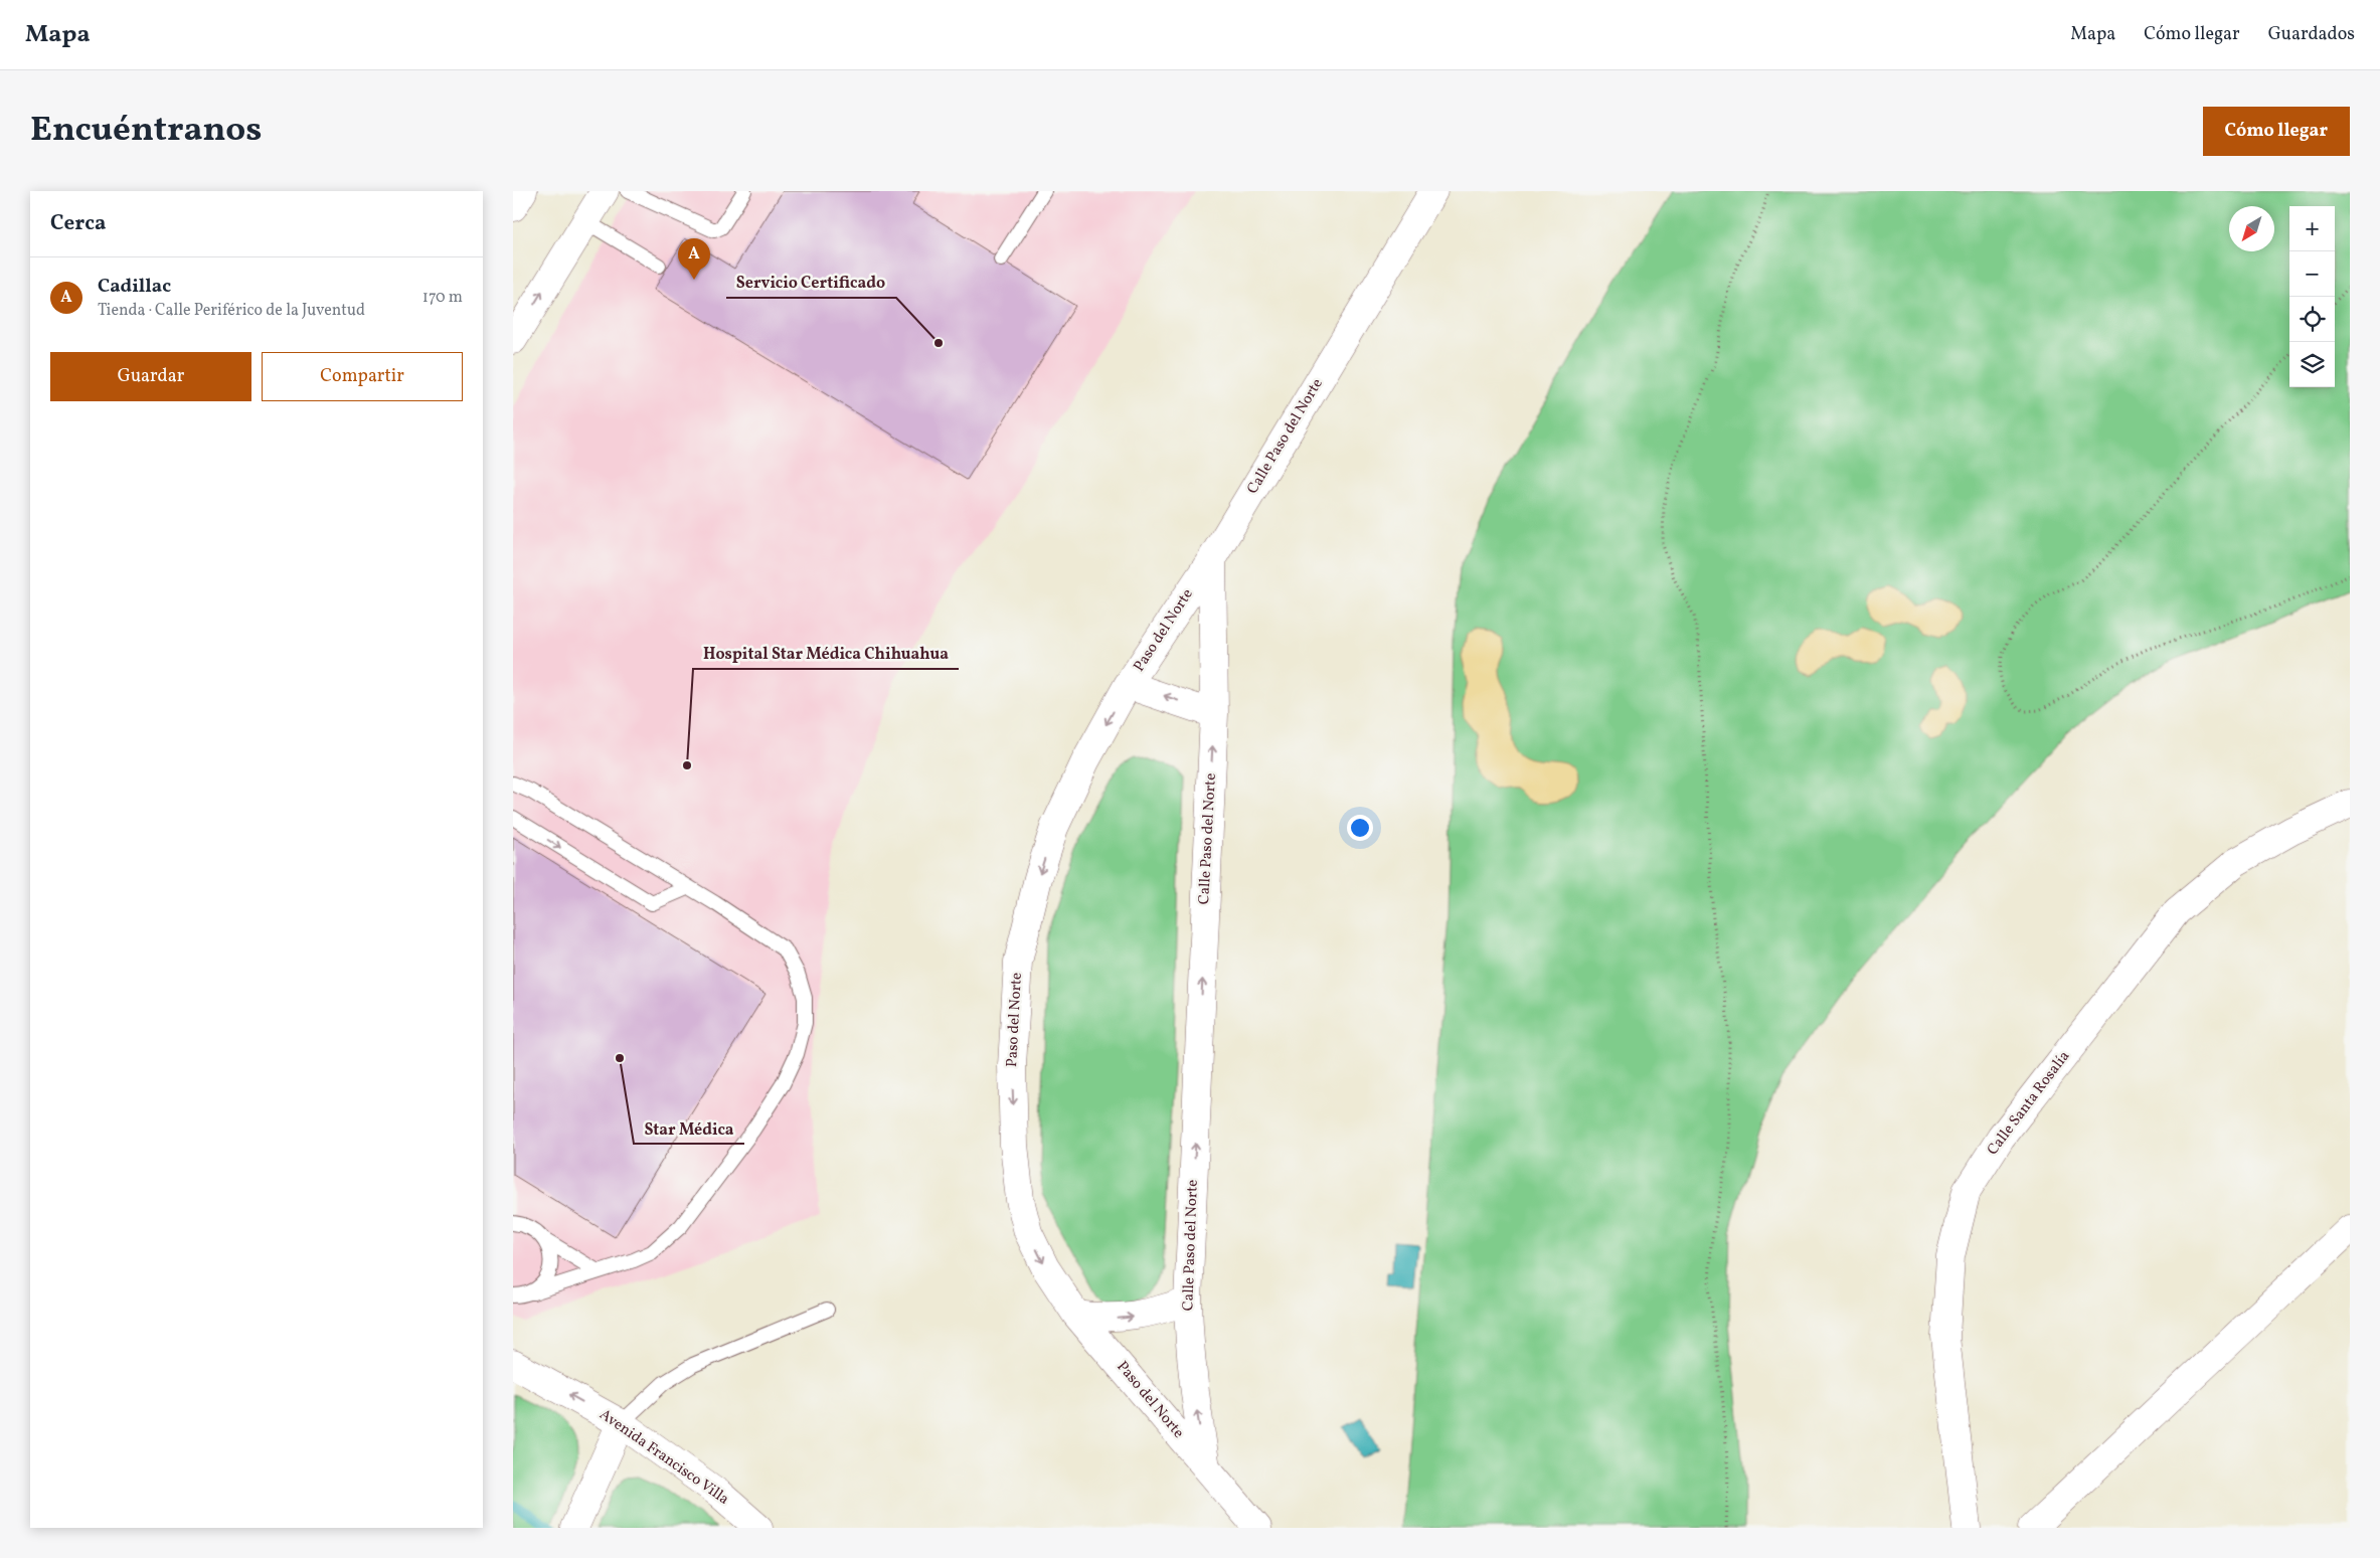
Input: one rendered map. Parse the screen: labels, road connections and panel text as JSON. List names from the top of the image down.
{
  "streets": {
    "main road": [
      "Calle Paso del Norte",
      "Paso del Norte",
      "Calle Santa Rosalía",
      "Avenida Francisco Villa"
    ]
  },
  "crossings": [
    ["Calle Paso del Norte", "Paso del Norte"]
  ],
  "one_way": ["Calle Paso del Norte", "Paso del Norte", "Avenida Francisco Villa"],
  "places": ["Servicio Certificado", "Hospital Star Médica Chihuahua", "Star Médica"],
  "north": "bottom left",
  "page": {
    "header": "Mapa",
    "nav": ["Mapa", "Cómo llegar", "Guardados"],
    "title": "Encuéntranos",
    "buttons": [
      "Cómo llegar",
      ["Guardar", "Compartir"]
    ],
    "heading": "Cerca",
    "map_buttons": ["+", "−"],
    "pins": "A",
    "list": [
      {
        "mark": "A",
        "name": "Cadillac",
        "note": "Tienda · Calle Periférico de la Juventud",
        "value": "170 m"
      }
    ]
  }
}
